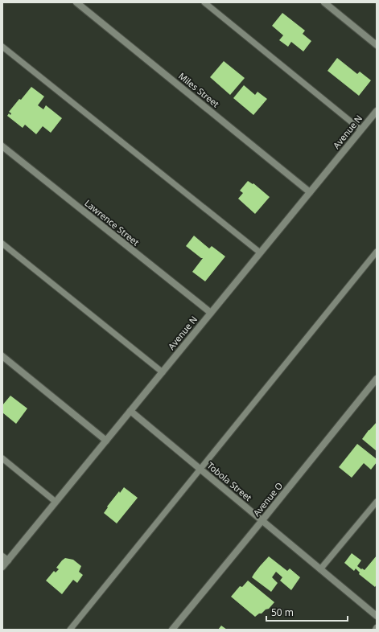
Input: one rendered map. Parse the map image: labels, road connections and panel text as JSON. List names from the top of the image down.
{
  "streets": {
    "street": [
      "Miles Street",
      "Avenue N",
      "Lawrence Street",
      "Tobola Street",
      "Avenue O"
    ]
  },
  "crossings": [
    ["Miles Street", "Avenue N"],
    ["Avenue N", "Lawrence Street"],
    ["Avenue N", "Tobola Street"],
    ["Tobola Street", "Avenue O"]
  ],
  "scale_bar": "50 m"
}
